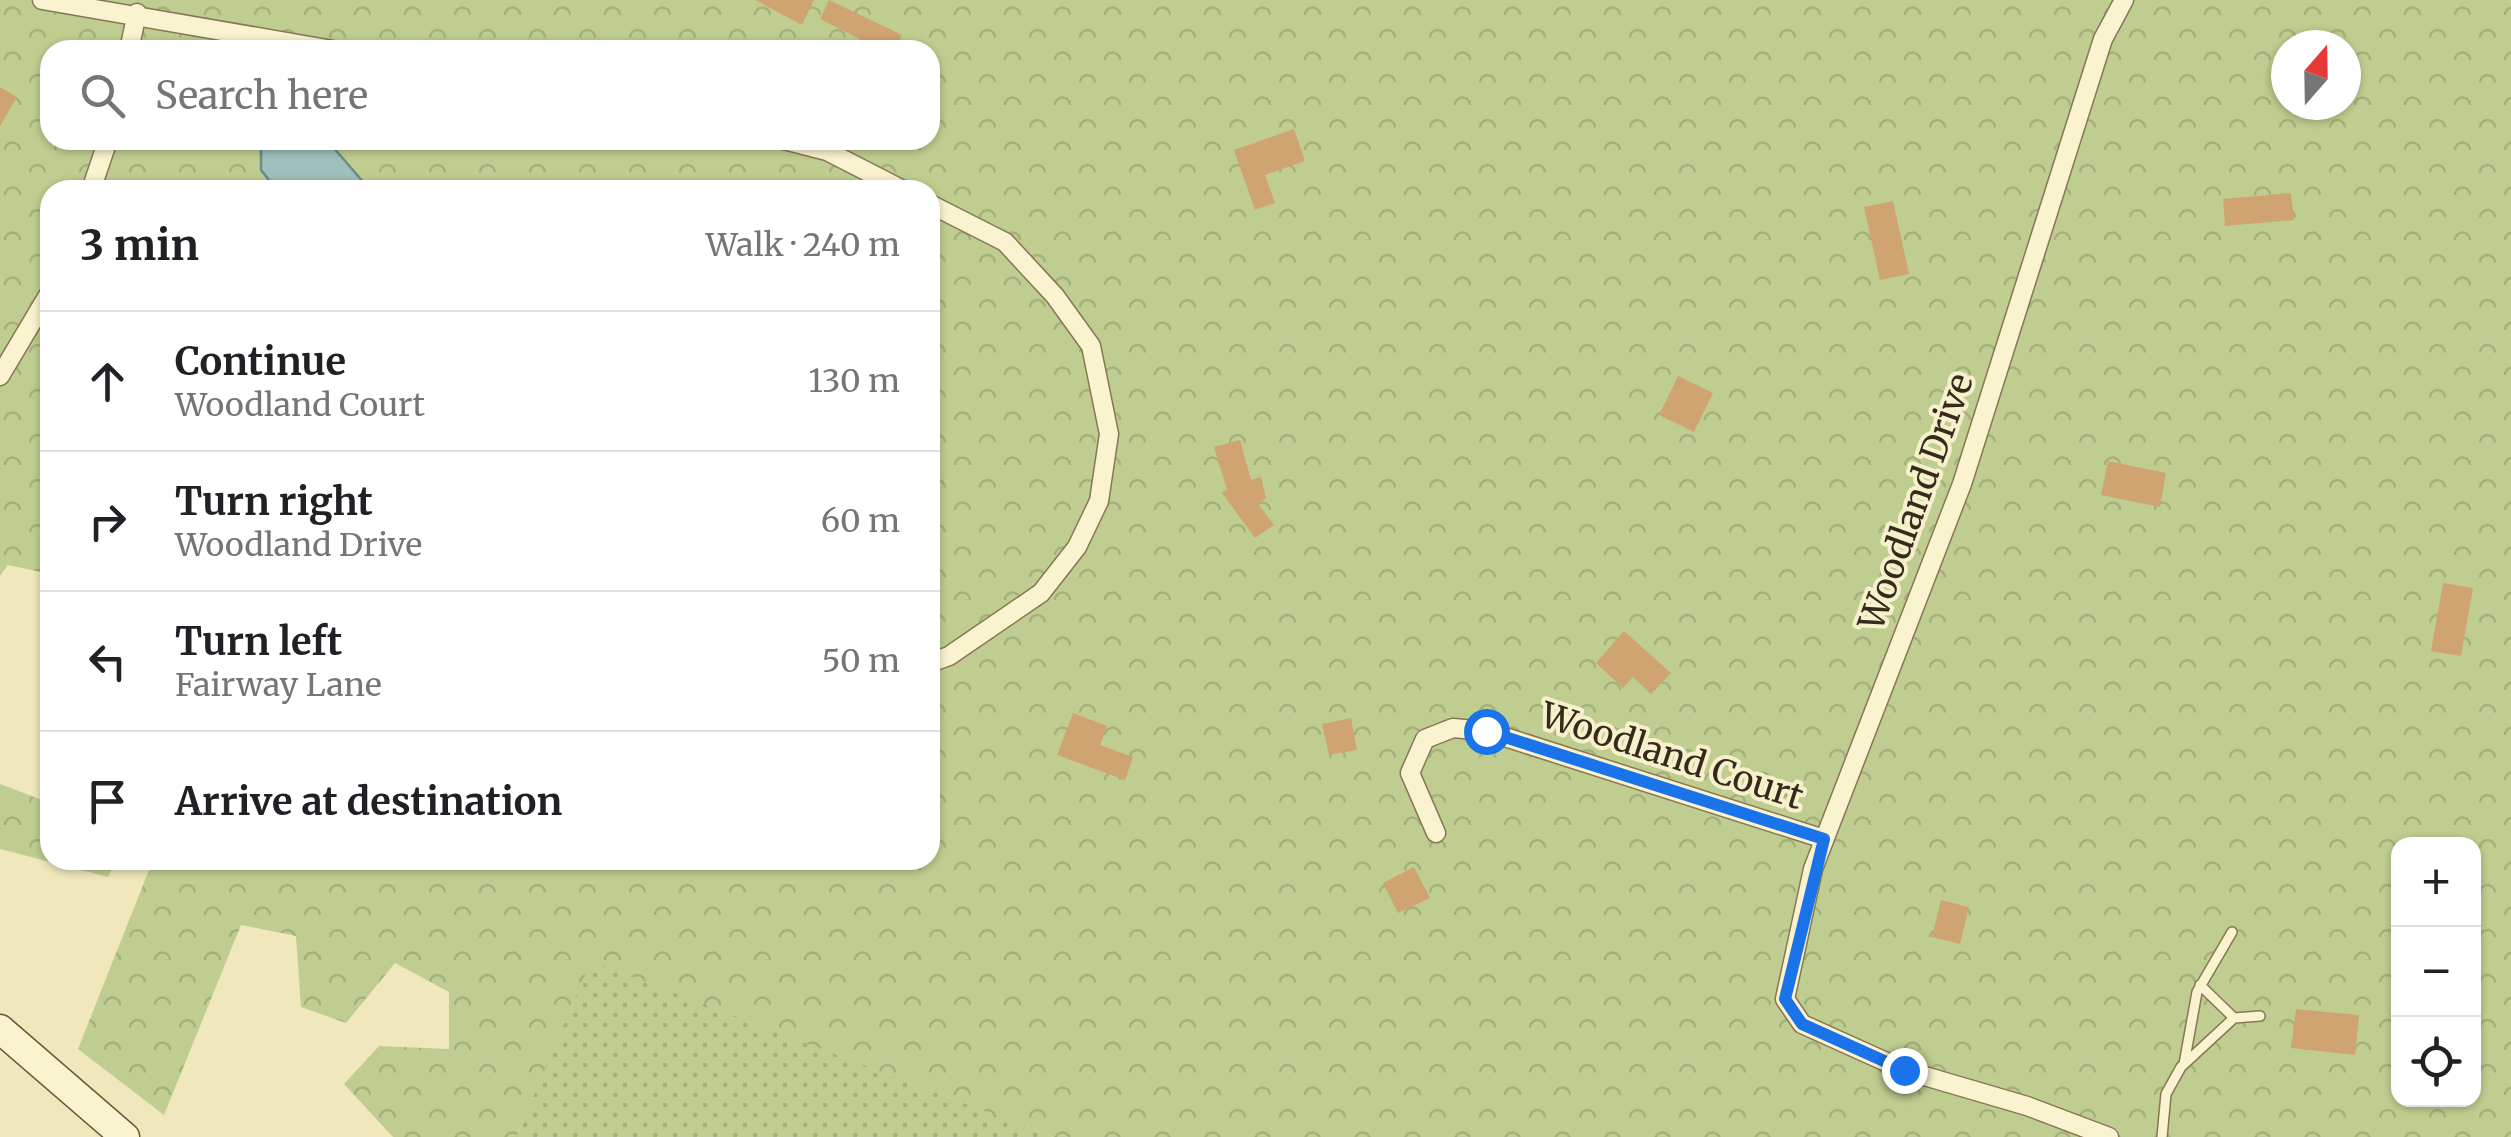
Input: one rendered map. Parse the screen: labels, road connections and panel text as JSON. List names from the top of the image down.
{
  "streets": {
    "street": ["Woodland Drive", "Woodland Court"]
  },
  "crossings": [
    ["Woodland Drive", "Woodland Court"]
  ],
  "north": "top",
  "page": {
    "search": "Search here",
    "heading": ["3 min", "Walk · 240 m"],
    "list": [
      ["Continue", "Woodland Court", "130 m"],
      ["Turn right", "Woodland Drive", "60 m"],
      ["Turn left", "Fairway Lane", "50 m"],
      "Arrive at destination"
    ],
    "map_buttons": ["+", "−"]
  }
}
